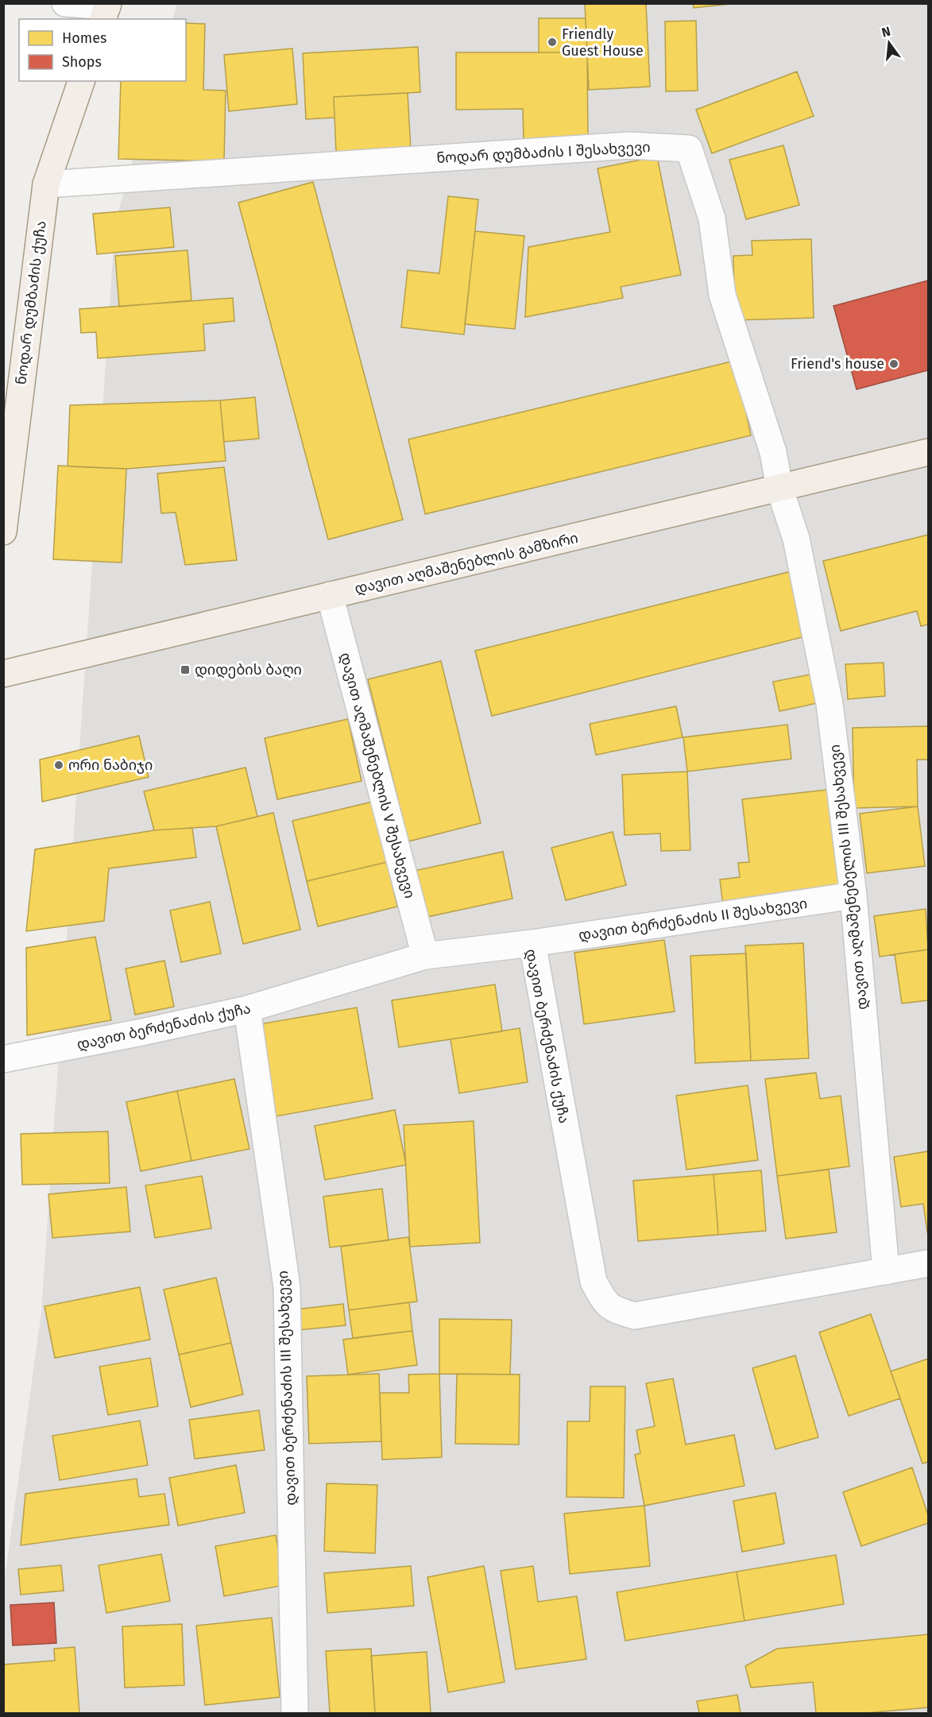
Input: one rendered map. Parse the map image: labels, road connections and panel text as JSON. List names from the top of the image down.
{
  "streets": {
    "main road": ["ნოდარ დუმბაძის ქუჩა", "დავით აღმაშენებლის გამზირი"],
    "street": [
      "ნოდარ დუმბაძის I შესახვევი",
      "დავით აღმაშენებლის V შესახვევი",
      "დავით აღმაშენებელის III შესახვევი",
      "დავით ბერძენაძის II შესახვევი",
      "დავით ბერძენაძის ქუჩა",
      "დავით ბერძენაძის III შესახვევი"
    ]
  },
  "crossings": [
    ["ნოდარ დუმბაძის I შესახვევი", "ნოდარ დუმბაძის ქუჩა"],
    ["ნოდარ დუმბაძის I შესახვევი", "დავით აღმაშენებლის გამზირი"],
    ["ნოდარ დუმბაძის I შესახვევი", "დავით აღმაშენებელის III შესახვევი"],
    ["დავით აღმაშენებლის გამზირი", "დავით აღმაშენებლის V შესახვევი"],
    ["დავით აღმაშენებლის გამზირი", "დავით აღმაშენებელის III შესახვევი"],
    ["დავით აღმაშენებლის V შესახვევი", "დავით ბერძენაძის ქუჩა"],
    ["დავით აღმაშენებელის III შესახვევი", "დავით ბერძენაძის II შესახვევი"],
    ["დავით აღმაშენებელის III შესახვევი", "დავით ბერძენაძის ქუჩა"],
    ["დავით ბერძენაძის II შესახვევი", "დავით ბერძენაძის ქუჩა"],
    ["დავით ბერძენაძის ქუჩა", "დავით ბერძენაძის III შესახვევი"]
  ],
  "places": {
    "other": ["Friendly Guest House", "Friend's house", "ორი ნაბიჯი"],
    "transit": ["დიდების ბაღი"]
  },
  "legend": ["Homes", "Shops"],
  "north": "top"
}
